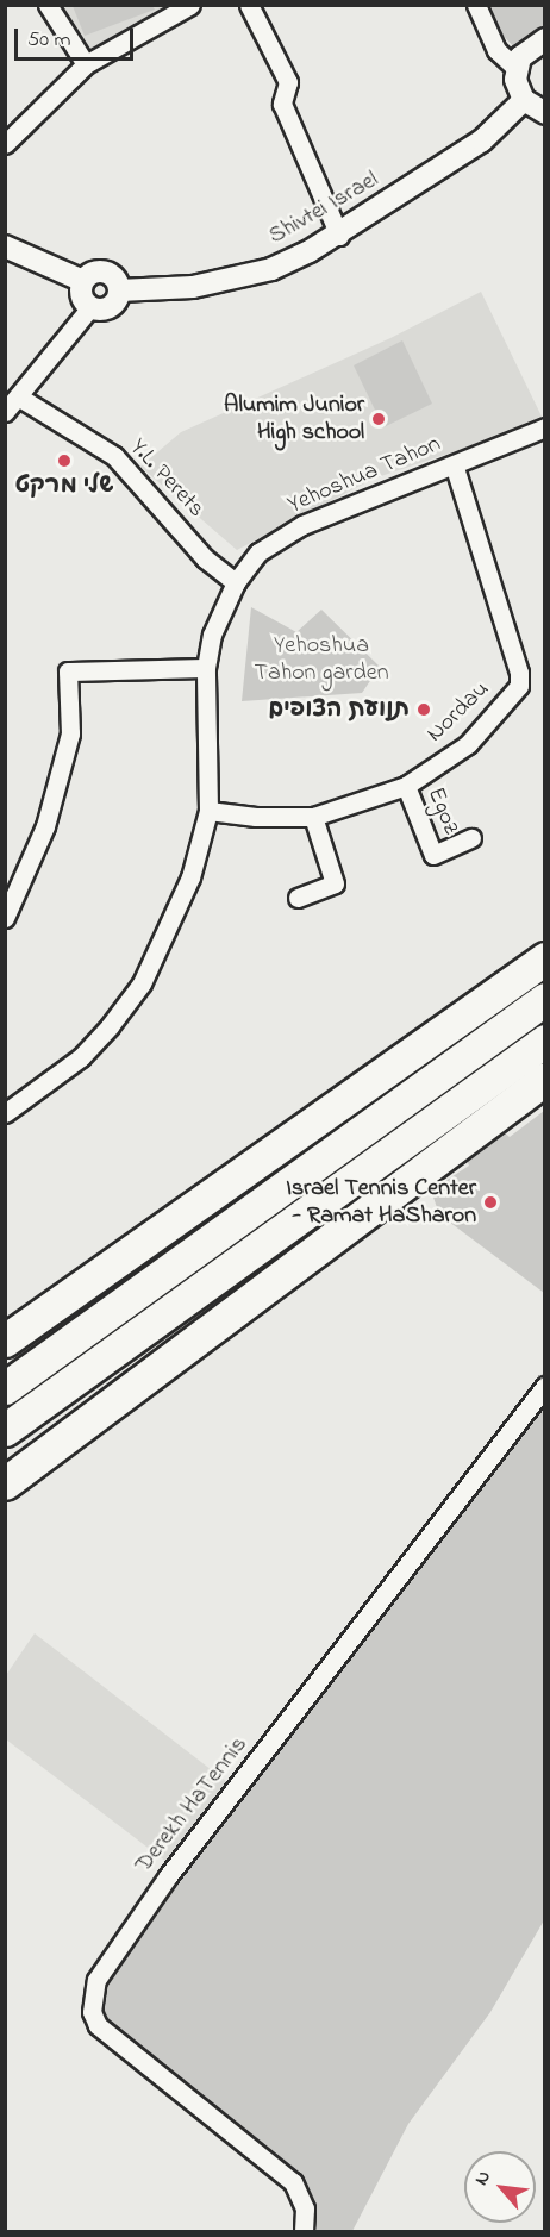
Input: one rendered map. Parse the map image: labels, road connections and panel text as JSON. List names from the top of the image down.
{
  "streets": {
    "street": [
      "Shivtei Israel",
      "Yehoshua Tahon",
      "Y.L. Perets",
      "Nordau",
      "Egoz",
      "Derekh HaTennis"
    ]
  },
  "crossings": [
    ["Yehoshua Tahon", "Y.L. Perets"],
    ["Yehoshua Tahon", "Nordau"],
    ["Nordau", "Egoz"]
  ],
  "parks": ["Yehoshua Tahon garden"],
  "places": [
    "Alumim Junior High school",
    "שלי מרקט",
    "תנועת הצופים",
    "Israel Tennis Center - Ramat HaSharon"
  ],
  "scale_bar": "50 m",
  "north": "top left"
}
